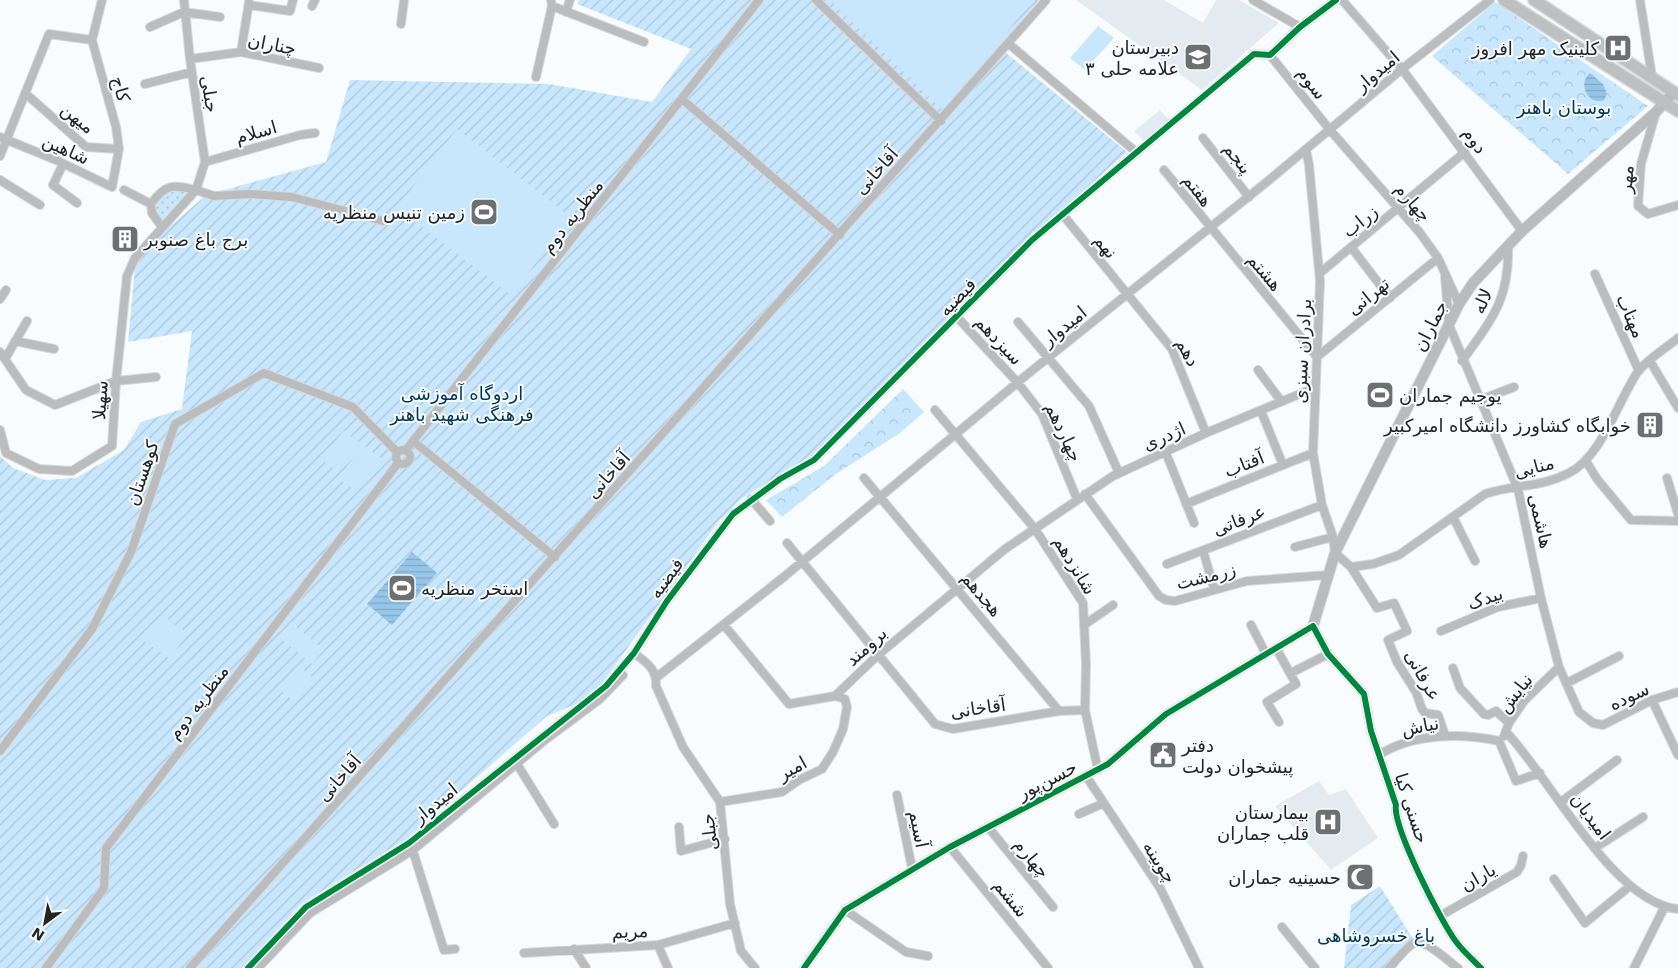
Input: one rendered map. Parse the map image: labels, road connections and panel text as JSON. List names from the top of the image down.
{
  "streets": {
    "main road": ["جماران"],
    "street": [
      "چناران",
      "امیدوار",
      "سوم",
      "کاج",
      "جبلی",
      "میهن",
      "اسلام",
      "دوم",
      "شاهین",
      "پنجم",
      "آقاخانی",
      "مهر",
      "هفتم",
      "چهارم",
      "منظریه دوم",
      "زراب",
      "نهم",
      "هشتم",
      "تهرانی",
      "فیضیه",
      "لاله",
      "مهتاب",
      "سیزدهم",
      "برادران سبزی",
      "دهم",
      "سهیلا",
      "چهاردهم",
      "اژدری",
      "آفتاب",
      "منایی",
      "کوهستان",
      "عرفاتی",
      "هاشمی",
      "شانزدهم",
      "زرمشت",
      "هجدهم",
      "بیدک",
      "برومند",
      "عرفانی",
      "نیایش",
      "سوده",
      "نیاش",
      "امیر",
      "حسن‌پور",
      "حسنی کیا",
      "امیدیان",
      "آسیم",
      "چوبینه",
      "یاران",
      "ششم",
      "مریم"
    ]
  },
  "crossings": [
    ["چناران", "جبلی"],
    ["امیدوار", "سوم"],
    ["امیدوار", "جبلی"],
    ["امیدوار", "دوم"],
    ["امیدوار", "پنجم"],
    ["امیدوار", "آقاخانی"],
    ["امیدوار", "هفتم"],
    ["امیدوار", "چهارم"],
    ["امیدوار", "نهم"],
    ["امیدوار", "هشتم"],
    ["امیدوار", "فیضیه"],
    ["امیدوار", "سیزدهم"],
    ["امیدوار", "برادران سبزی"],
    ["امیدوار", "دهم"],
    ["امیدوار", "چهاردهم"],
    ["امیدوار", "شانزدهم"],
    ["امیدوار", "هجدهم"],
    ["سوم", "چهارم"],
    ["سوم", "فیضیه"],
    ["کاج", "میهن"],
    ["کاج", "شاهین"],
    ["جبلی", "اسلام"],
    ["جبلی", "فیضیه"],
    ["جبلی", "سهیلا"],
    ["جبلی", "امیر"],
    ["جبلی", "مریم"],
    ["دوم", "زراب"],
    ["دوم", "جماران"],
    ["آقاخانی", "شانزدهم"],
    ["آقاخانی", "هجدهم"],
    ["آقاخانی", "برومند"],
    ["مهر", "جماران"],
    ["هفتم", "هشتم"],
    ["چهارم", "زراب"],
    ["چهارم", "تهرانی"],
    ["چهارم", "جماران"],
    ["چهارم", "هاشمی"],
    ["چهارم", "حسن‌پور"],
    ["منظریه دوم", "کوهستان"],
    ["زراب", "برادران سبزی"],
    ["نهم", "فیضیه"],
    ["نهم", "دهم"],
    ["هشتم", "تهرانی"],
    ["هشتم", "برادران سبزی"],
    ["تهرانی", "برادران سبزی"],
    ["فیضیه", "سیزدهم"],
    ["لاله", "جماران"],
    ["لاله", "هاشمی"],
    ["مهتاب", "منایی"],
    ["جماران", "برادران سبزی"],
    ["جماران", "هاشمی"],
    ["جماران", "زرمشت"],
    ["جماران", "عرفانی"],
    ["جماران", "حسن‌پور"],
    ["جماران", "حسنی کیا"],
    ["سیزدهم", "چهاردهم"],
    ["برادران سبزی", "اژدری"],
    ["برادران سبزی", "آفتاب"],
    ["برادران سبزی", "عرفاتی"],
    ["برادران سبزی", "عرفانی"],
    ["دهم", "اژدری"],
    ["چهاردهم", "اژدری"],
    ["اژدری", "شانزدهم"],
    ["اژدری", "زرمشت"],
    ["اژدری", "برومند"],
    ["منایی", "هاشمی"],
    ["منایی", "عرفانی"],
    ["هاشمی", "بیدک"],
    ["هاشمی", "نیایش"],
    ["هاشمی", "سوده"],
    ["شانزدهم", "برومند"],
    ["شانزدهم", "حسن‌پور"],
    ["هجدهم", "برومند"],
    ["برومند", "امیر"],
    ["عرفانی", "نیاش"],
    ["نیایش", "نیاش"],
    ["نیایش", "امیدیان"],
    ["نیاش", "حسنی کیا"],
    ["حسن‌پور", "حسنی کیا"],
    ["حسن‌پور", "آسیم"],
    ["حسن‌پور", "چوبینه"],
    ["حسن‌پور", "ششم"],
    ["حسنی کیا", "یاران"]
  ],
  "parks": ["بوستان باهنر", "اردوگاه آموزشی فرهنگی شهید باهنر", "باغ خسروشاهی"],
  "places": {
    "hospital": ["کلینیک مهر افروز", "بیمارستان قلب جماران"],
    "school or university": ["دبیرستان علامه حلی ۳"],
    "sports": ["زمین تنیس منظریه", "یوجیم جماران", "استخر منظریه"],
    "building": ["برج باغ صنوبر", "خوابگاه کشاورز دانشگاه امیرکبیر"],
    "public building": ["دفتر پیشخوان دولت"],
    "mosque": ["حسینیه جماران"]
  },
  "north": "bottom left"
}
